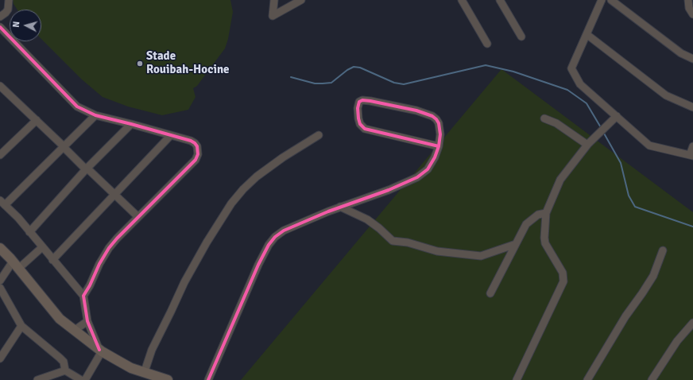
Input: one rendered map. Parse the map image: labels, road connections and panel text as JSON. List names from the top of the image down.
{
  "places": ["Stade Rouibah-Hocine"],
  "north": "left"
}
